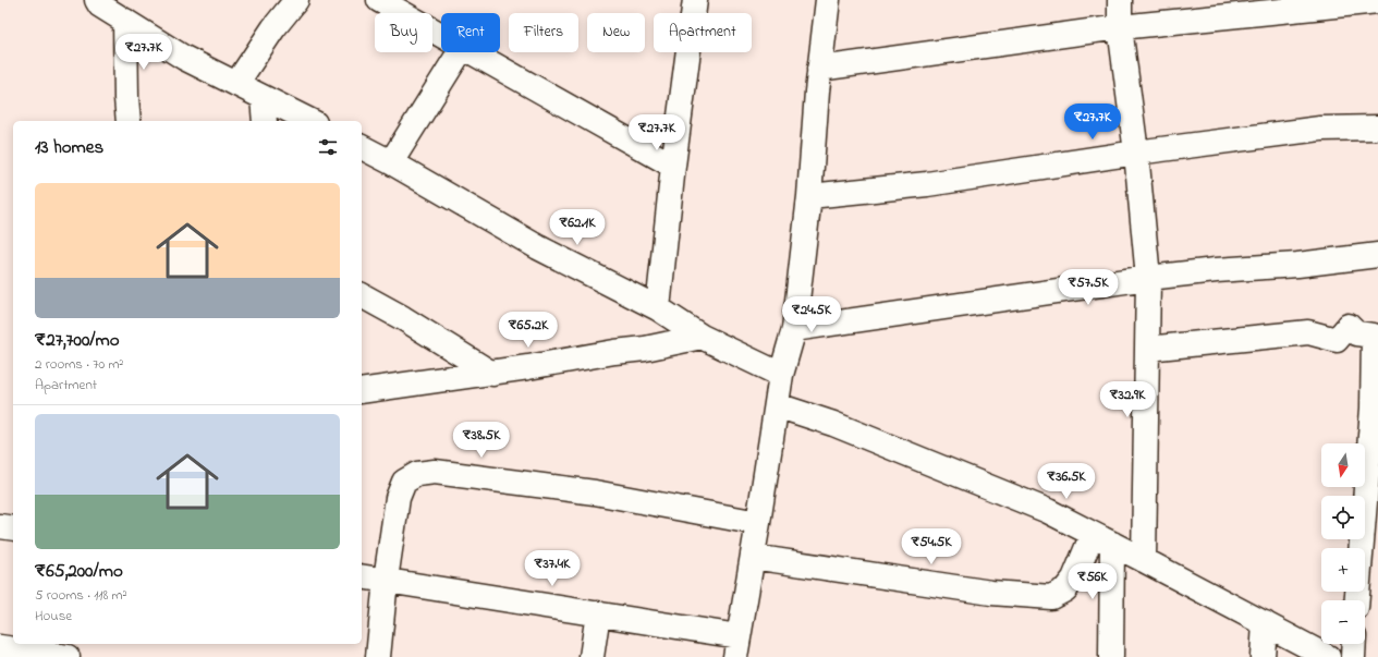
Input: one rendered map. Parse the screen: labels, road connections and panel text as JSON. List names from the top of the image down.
{
  "north": "bottom",
  "page": {
    "chip": [
      "Buy",
      "Rent",
      "Filters",
      "New",
      "Apartment"
    ],
    "price": [
      "₹27.7K",
      "₹27.7K",
      "₹27.7K",
      "₹62.1K",
      "₹57.5K",
      "₹24.5K",
      "₹65.2K",
      "₹32.9K",
      "₹38.5K",
      "₹36.5K",
      "₹54.5K",
      "₹37.4K",
      "₹56K"
    ],
    "heading": "13 homes",
    "list": [
      {
        "name": "₹27,700/mo",
        "note": "2 rooms · 70 m² · Apartment"
      },
      {
        "name": "₹65,200/mo",
        "note": "5 rooms · 118 m² · House"
      }
    ],
    "map_buttons": ["+", "−"]
  }
}
